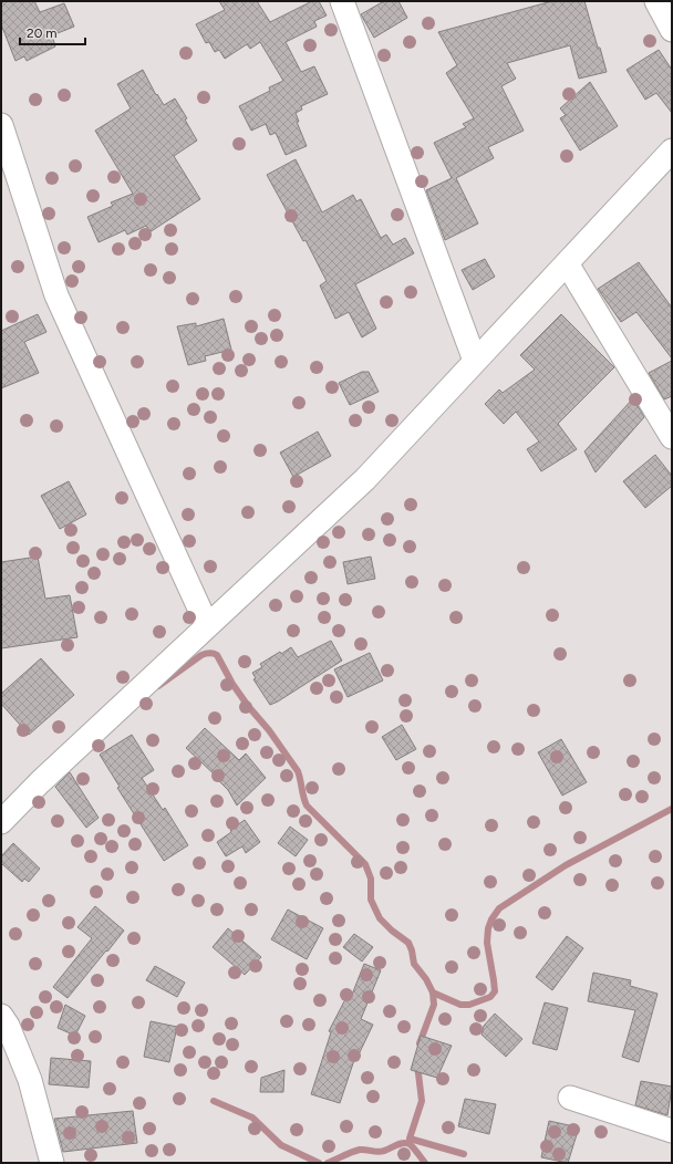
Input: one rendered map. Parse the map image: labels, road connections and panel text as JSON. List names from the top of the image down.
{
  "scale_bar": "20 m"
}
